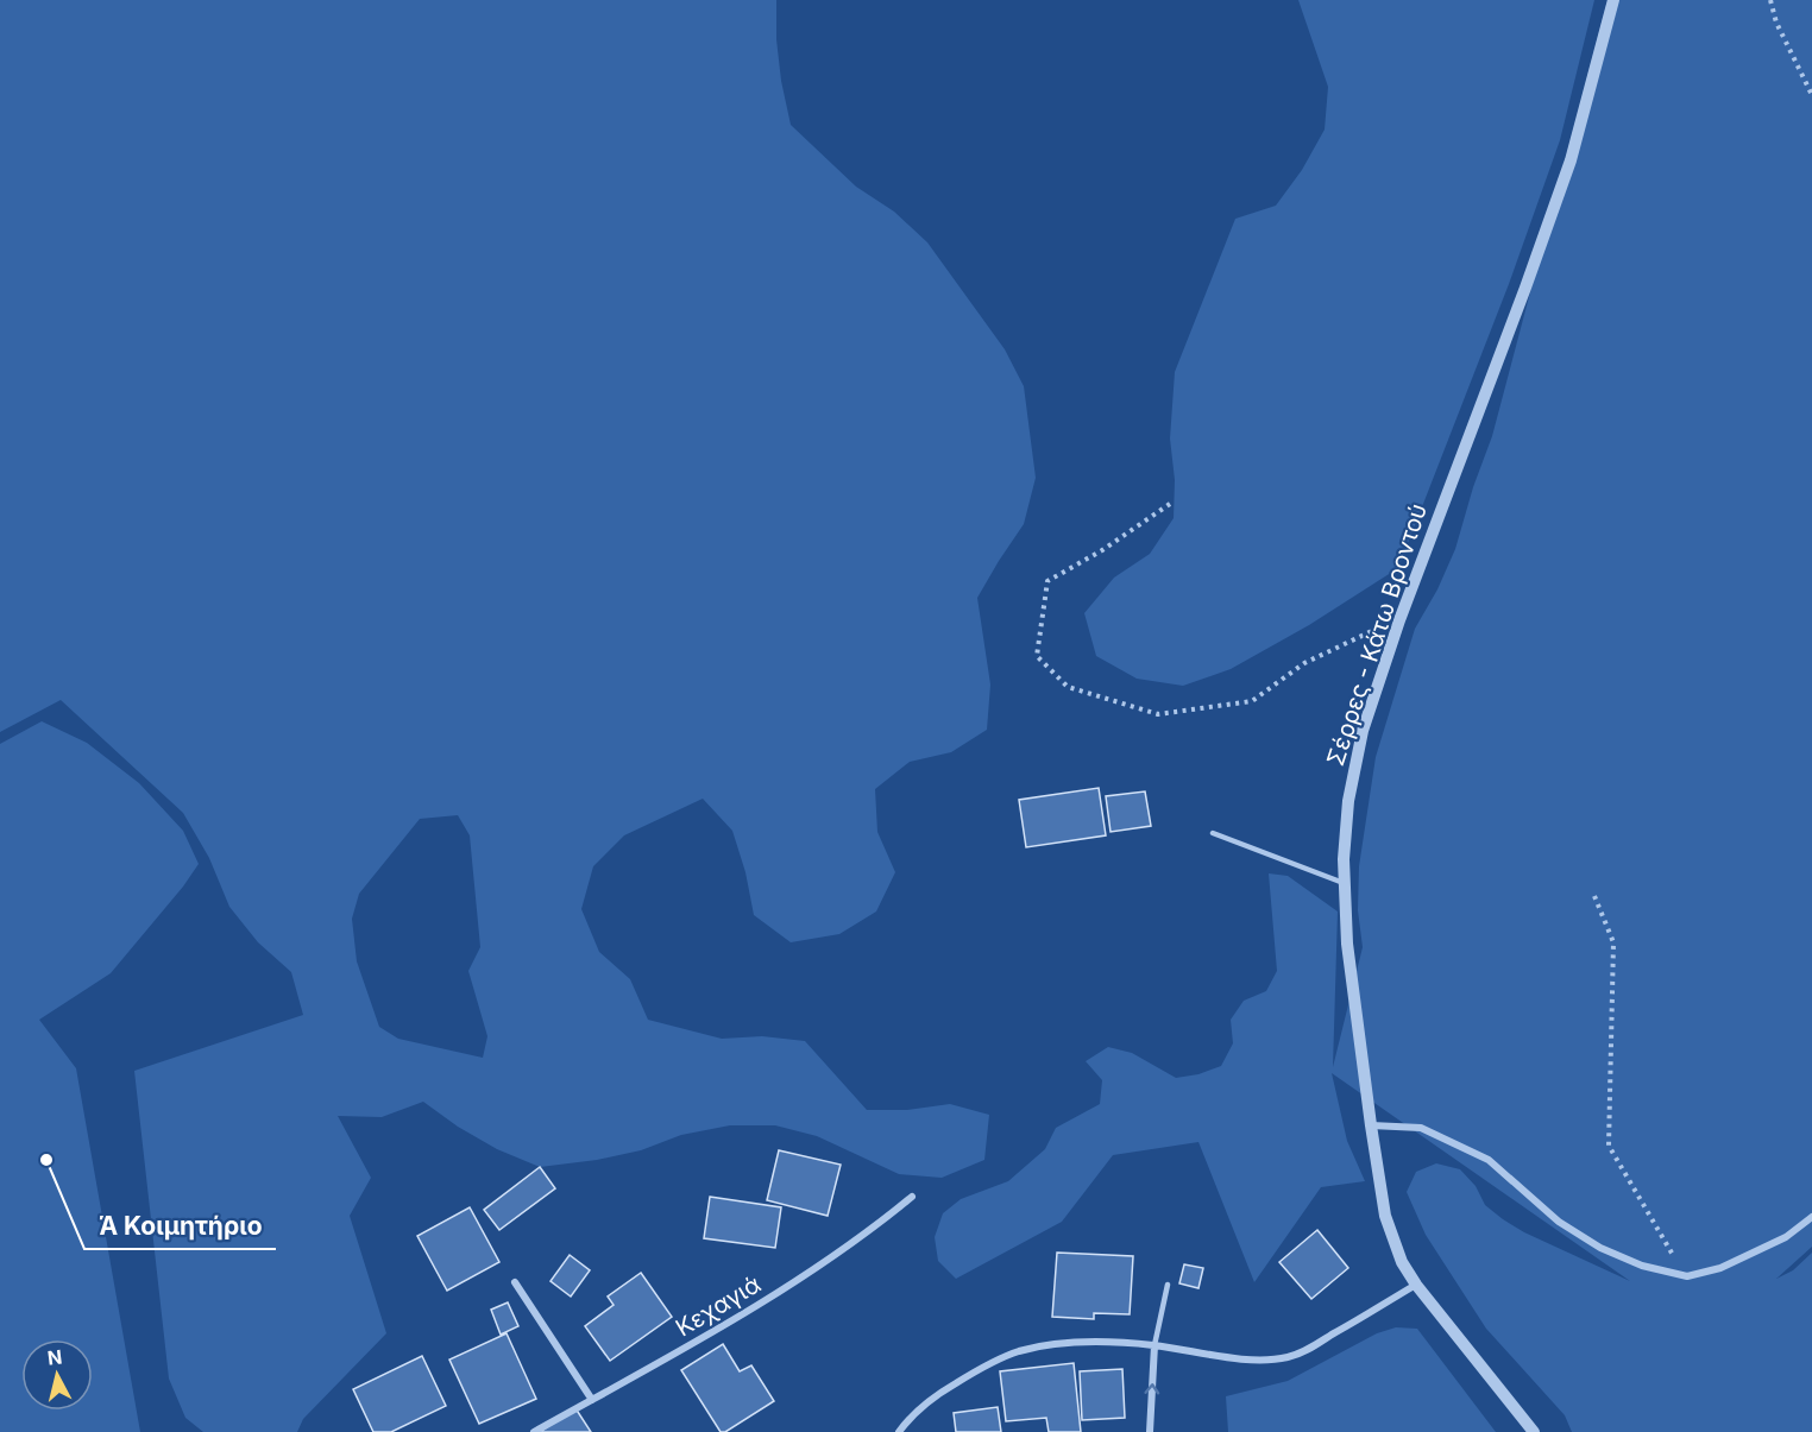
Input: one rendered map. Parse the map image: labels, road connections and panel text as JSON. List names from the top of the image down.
{
  "streets": {
    "street": ["Σέρρες - Κάτω Βροντού", "Κεχαγιά"]
  },
  "places": ["Ά Κοιμητήριο"],
  "north": "top"
}
